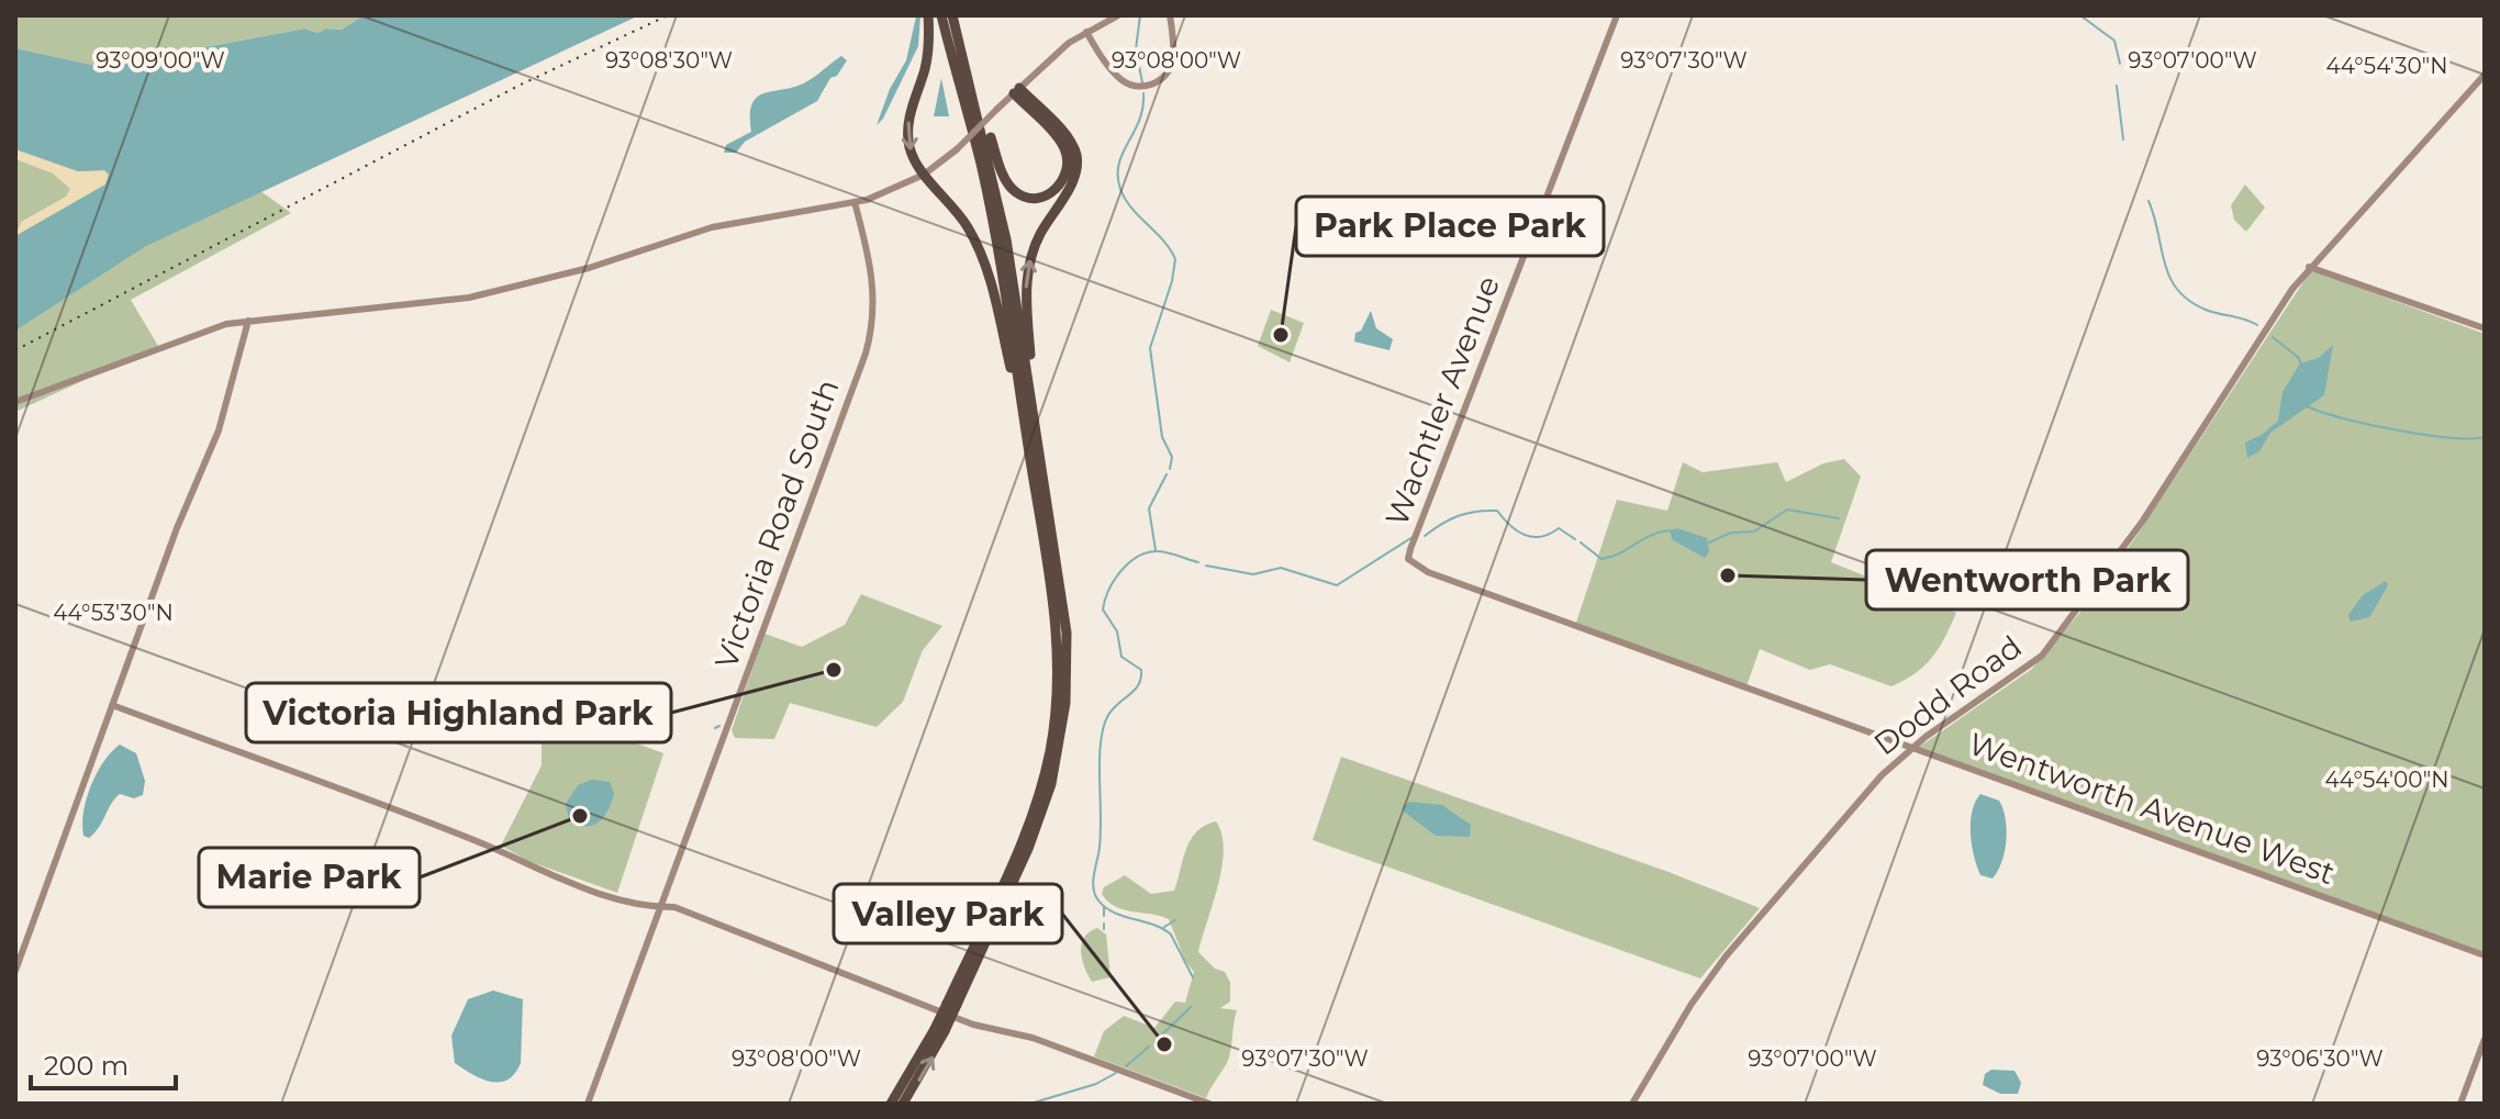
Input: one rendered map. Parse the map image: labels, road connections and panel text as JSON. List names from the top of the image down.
{
  "streets": {
    "street": [
      "Wachtler Avenue",
      "Victoria Road South",
      "Dodd Road",
      "Wentworth Avenue West"
    ]
  },
  "crossings": [
    ["Wachtler Avenue", "Wentworth Avenue West"],
    ["Dodd Road", "Wentworth Avenue West"]
  ],
  "places": [
    "Park Place Park",
    "Wentworth Park",
    "Victoria Highland Park",
    "Marie Park",
    "Valley Park"
  ],
  "scale_bar": "200 m",
  "coordinates": [
    "93°07'00\"W",
    "93°09'00\"W",
    "93°08'30\"W",
    "93°08'00\"W",
    "93°07'30\"W",
    "44°54'30\"N",
    "44°53'30\"N",
    "44°54'00\"N",
    "93°06'30\"W"
  ]
}
